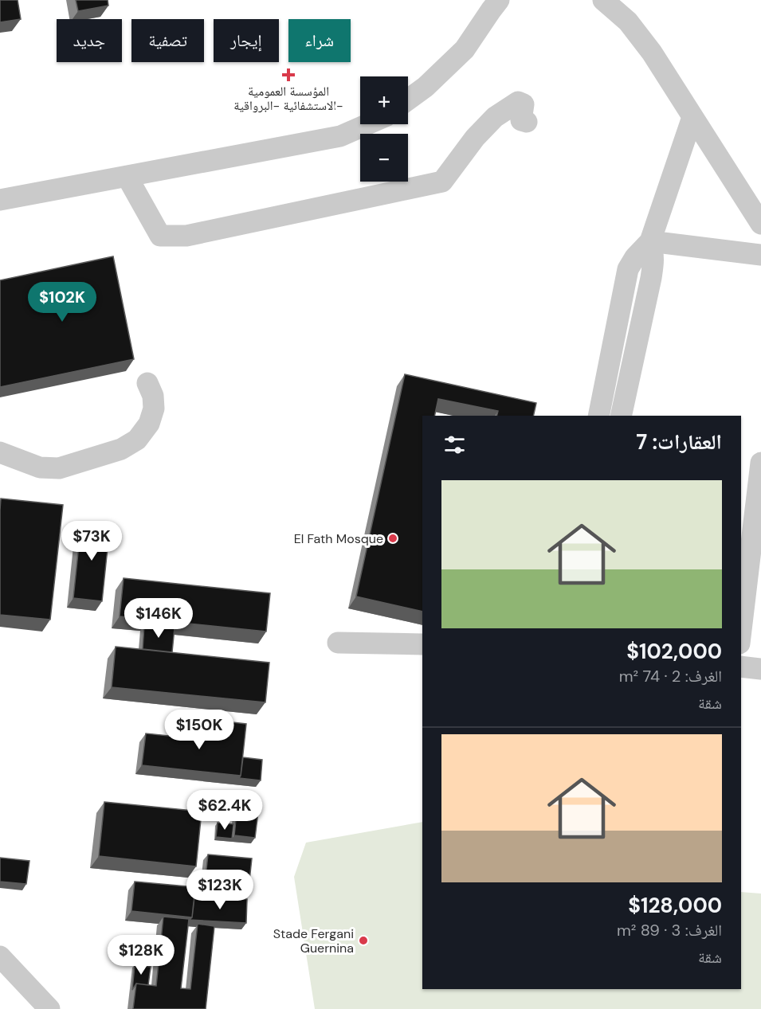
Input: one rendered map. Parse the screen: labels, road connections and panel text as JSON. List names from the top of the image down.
{
  "places": {
    "health": ["المؤسسة العمومية الاستشفائية -البرواقية-"],
    "other": ["El Fath Mosque", "Stade Fergani Guernina"]
  },
  "page": {
    "chip": [
      "شراء",
      "إيجار",
      "تصفية",
      "جديد"
    ],
    "map_buttons": ["+", "−"],
    "price": [
      "$102K",
      "$73K",
      "$146K",
      "$150K",
      "$62.4K",
      "$123K",
      "$128K"
    ],
    "heading": "العقارات: 7",
    "list": [
      {
        "name": "$102,000",
        "note": "الغرف: 2 · 74 m² · شقة"
      },
      {
        "name": "$128,000",
        "note": "الغرف: 3 · 89 m² · شقة"
      }
    ]
  }
}
